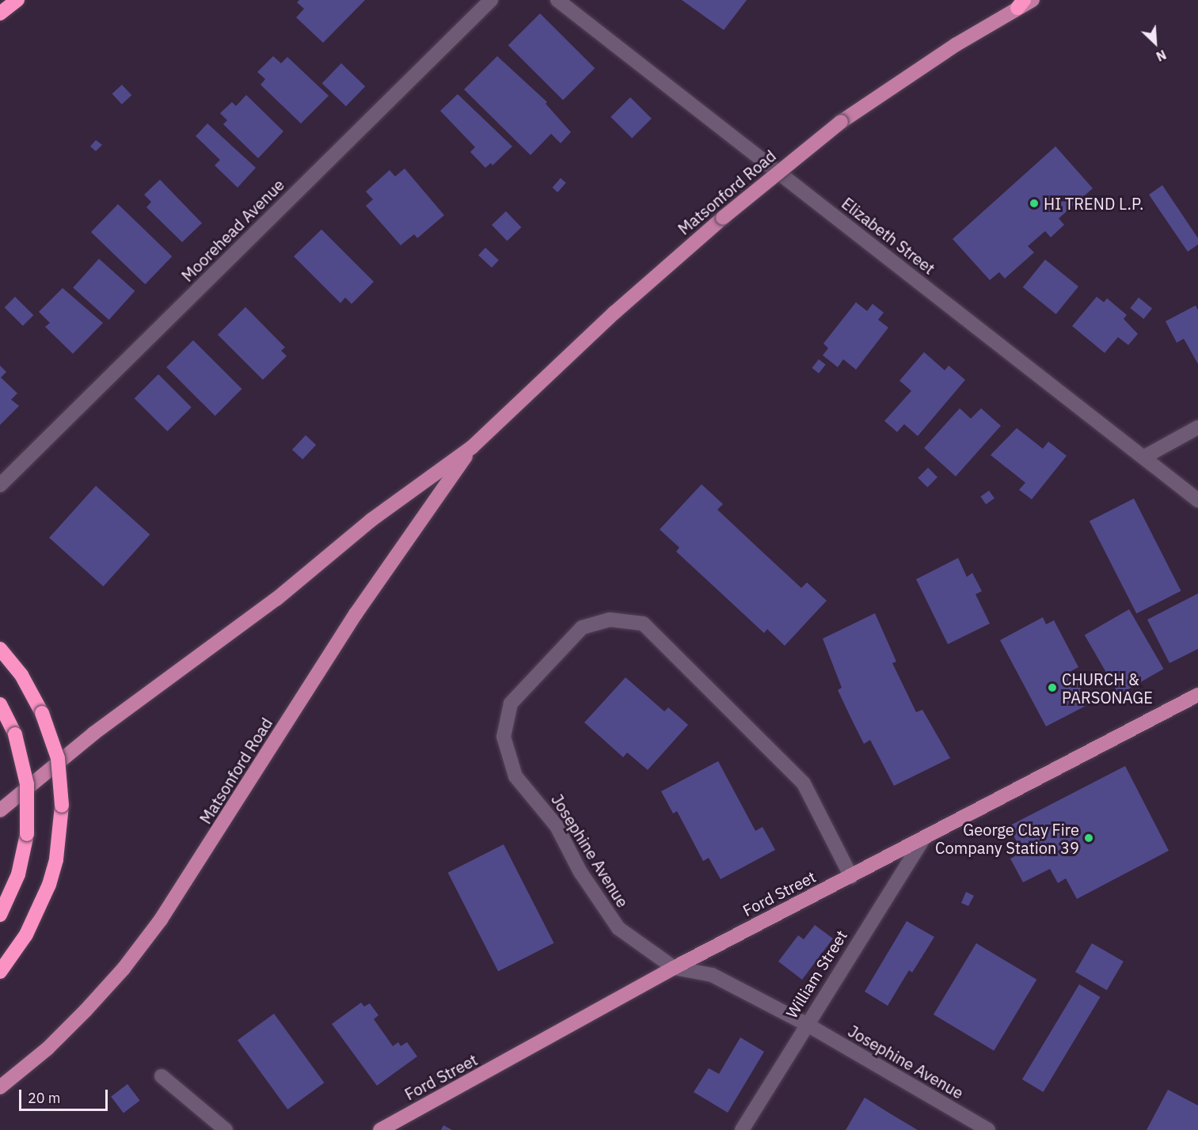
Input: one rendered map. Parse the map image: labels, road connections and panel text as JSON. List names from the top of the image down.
{
  "streets": {
    "main road": ["Matsonford Road", "Ford Street"],
    "street": [
      "Moorehead Avenue",
      "Elizabeth Street",
      "Josephine Avenue",
      "William Street"
    ]
  },
  "crossings": [
    ["Josephine Avenue", "Ford Street"],
    ["Josephine Avenue", "William Street"],
    ["Ford Street", "William Street"]
  ],
  "places": ["HI TREND L.P.", "CHURCH & PARSONAGE", "George Clay Fire Company Station 39"],
  "scale_bar": "20 m",
  "north": "bottom right"
}
